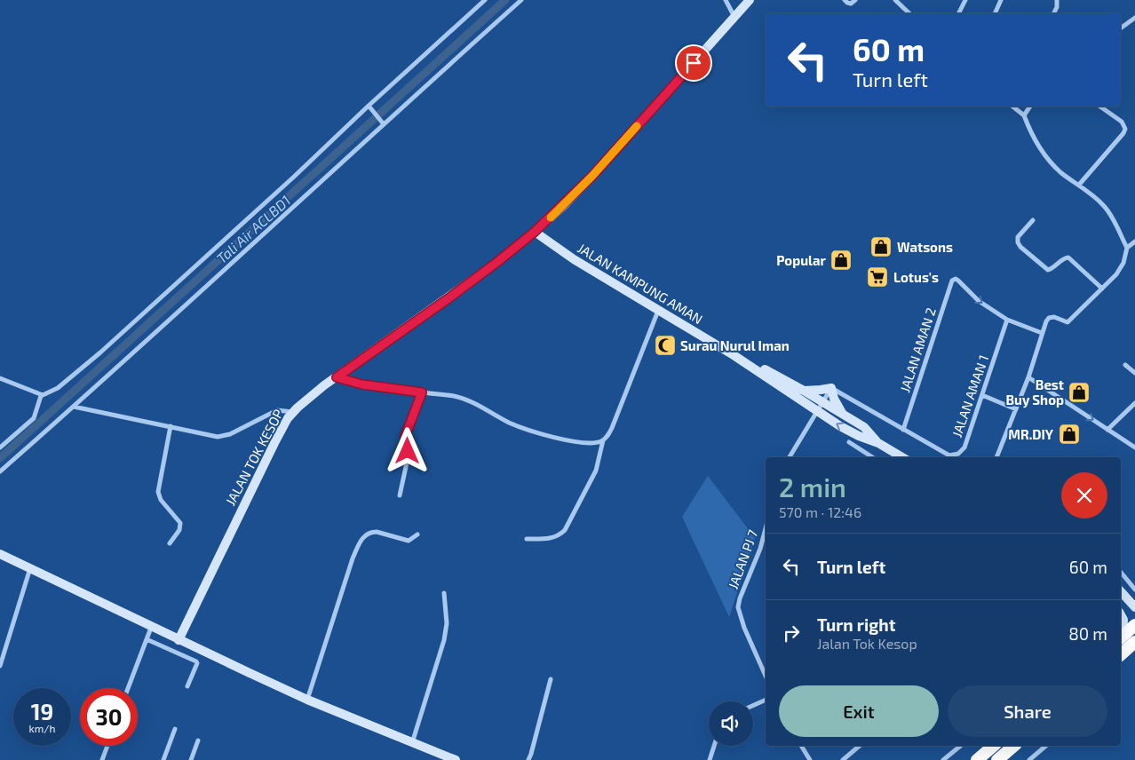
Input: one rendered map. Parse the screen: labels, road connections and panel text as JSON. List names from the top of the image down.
{
  "streets": {
    "street": [
      "JALAN KAMPUNG AMAN",
      "JALAN AMAN 2",
      "JALAN AMAN 1",
      "JALAN TOK KESOP",
      "JALAN PJ 7"
    ]
  },
  "crossings": [
    ["JALAN KAMPUNG AMAN", "JALAN TOK KESOP"],
    ["JALAN AMAN 2", "JALAN AMAN 1"]
  ],
  "water": ["Tali Air ACLBD1"],
  "places": {
    "shop": [
      "Watsons",
      "Popular",
      "Best Buy Shop",
      "MR.DIY"
    ],
    "supermarket": ["Lotus's"],
    "mosque": ["Surau Nurul Iman"]
  },
  "page": {
    "turn": ["60 m", "Turn left"],
    "heading": ["2 min", "570 m · 12:46"],
    "list": [
      {
        "name": "Turn left",
        "value": "60 m"
      },
      {
        "name": "Turn right",
        "note": "Jalan Tok Kesop",
        "value": "80 m"
      }
    ],
    "buttons": ["Exit", "Share"],
    "speed": "19 km/h",
    "limit": "30"
  }
}
